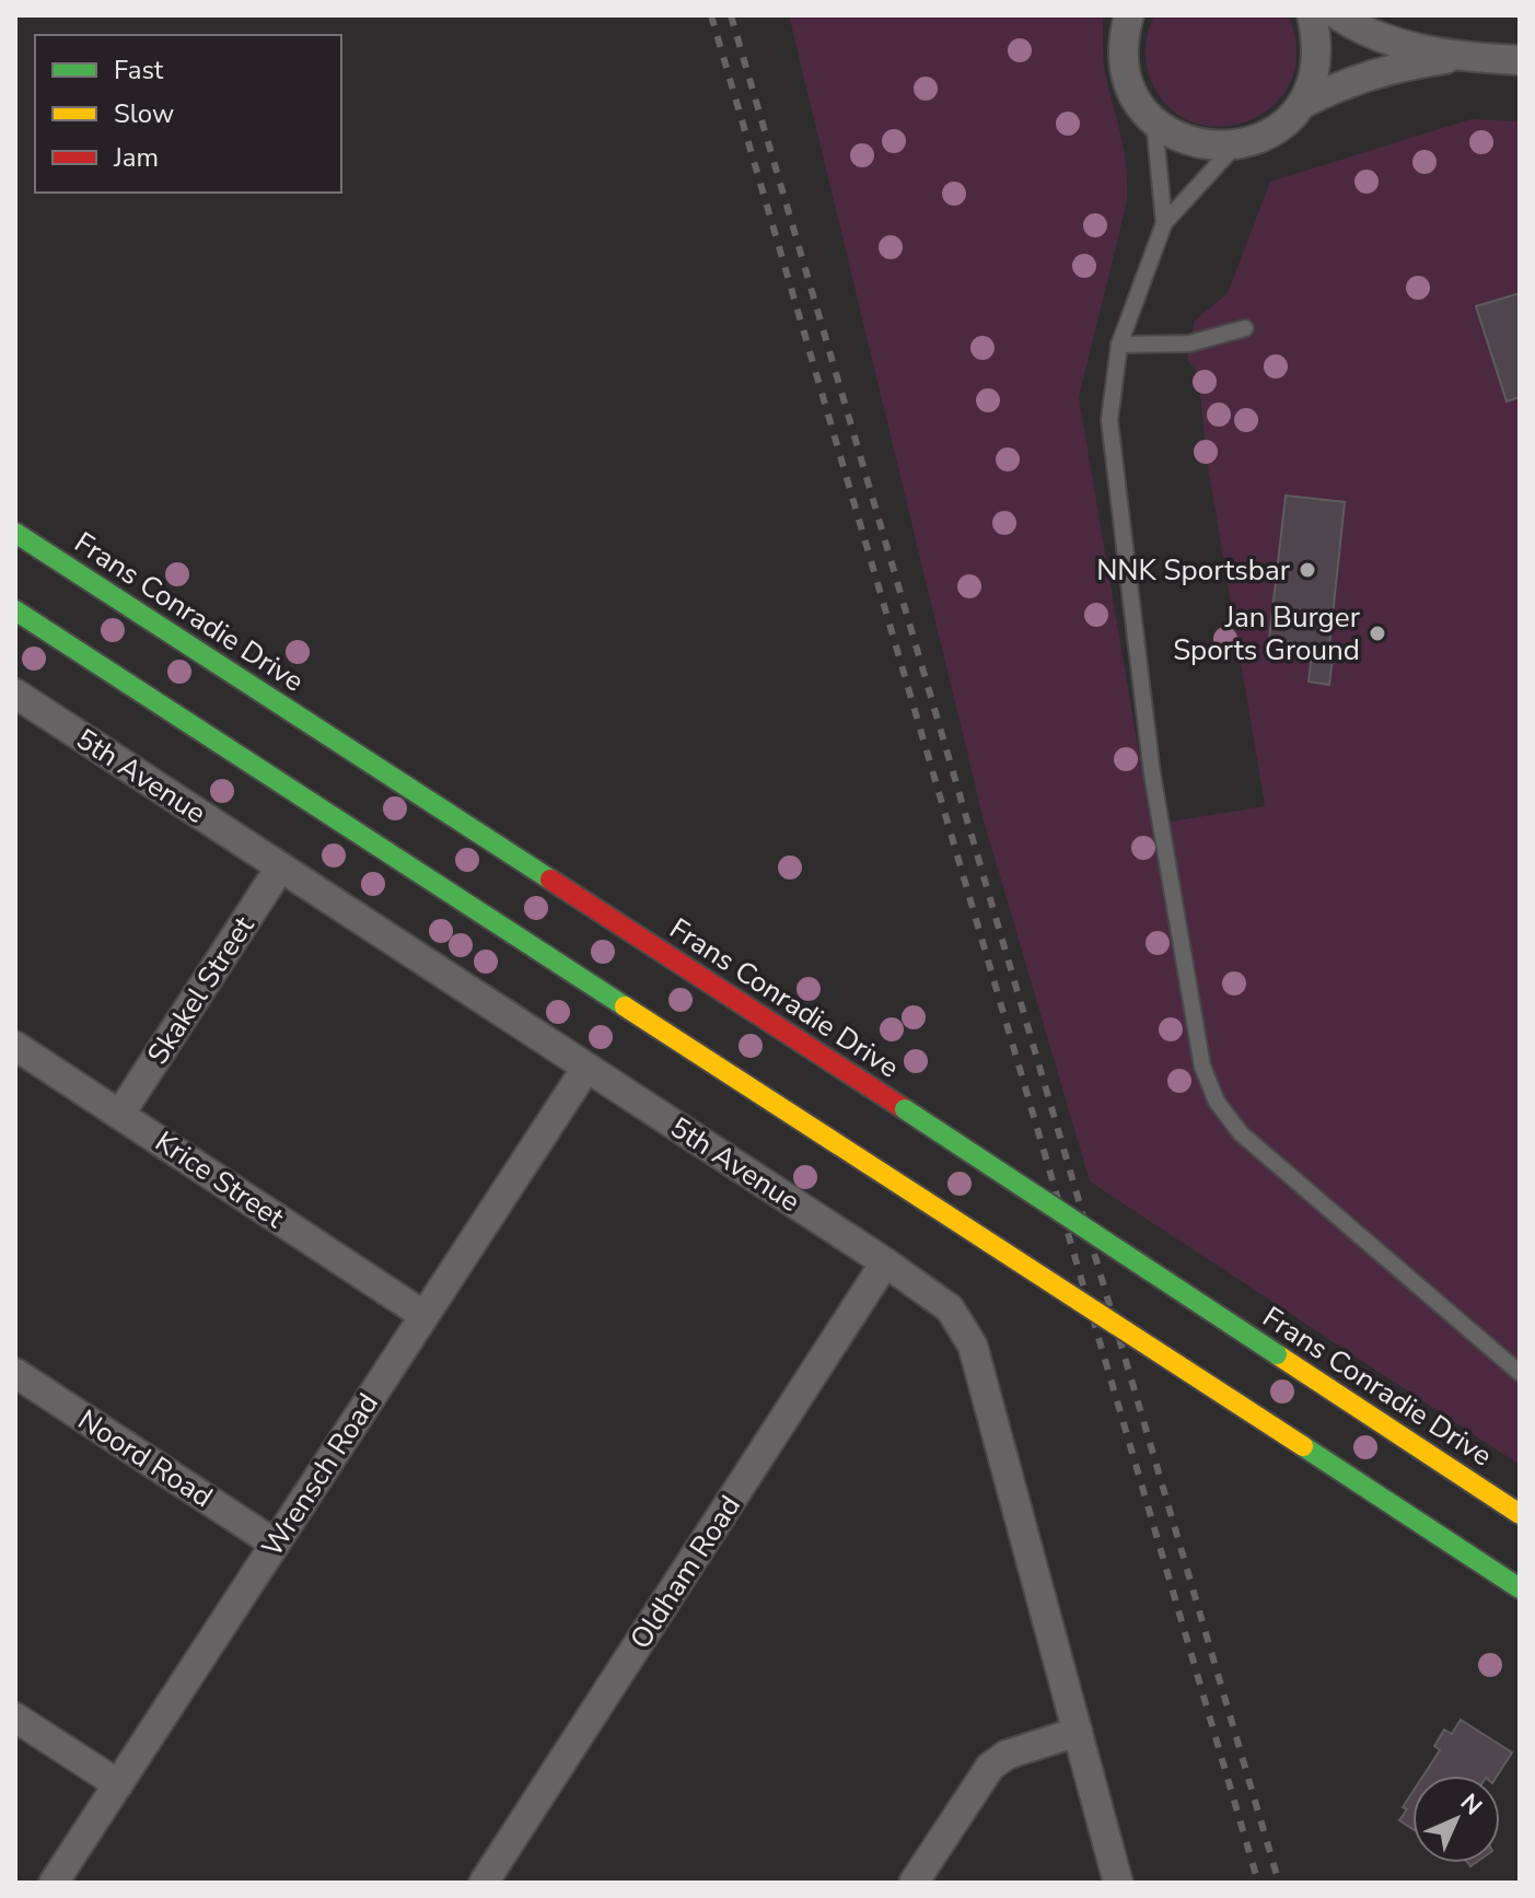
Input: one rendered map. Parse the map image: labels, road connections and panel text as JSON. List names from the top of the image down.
{
  "streets": {
    "main road": ["Frans Conradie Drive"],
    "street": [
      "5th Avenue",
      "Skakel Street",
      "Krice Street",
      "Noord Road",
      "Wrensch Road",
      "Oldham Road"
    ]
  },
  "crossings": [
    ["5th Avenue", "Skakel Street"],
    ["5th Avenue", "Wrensch Road"],
    ["5th Avenue", "Oldham Road"],
    ["Skakel Street", "Krice Street"],
    ["Krice Street", "Wrensch Road"],
    ["Noord Road", "Wrensch Road"]
  ],
  "places": ["NNK Sportsbar", "Jan Burger Sports Ground"],
  "legend": ["Fast", "Slow", "Jam"],
  "north": "top right"
}
